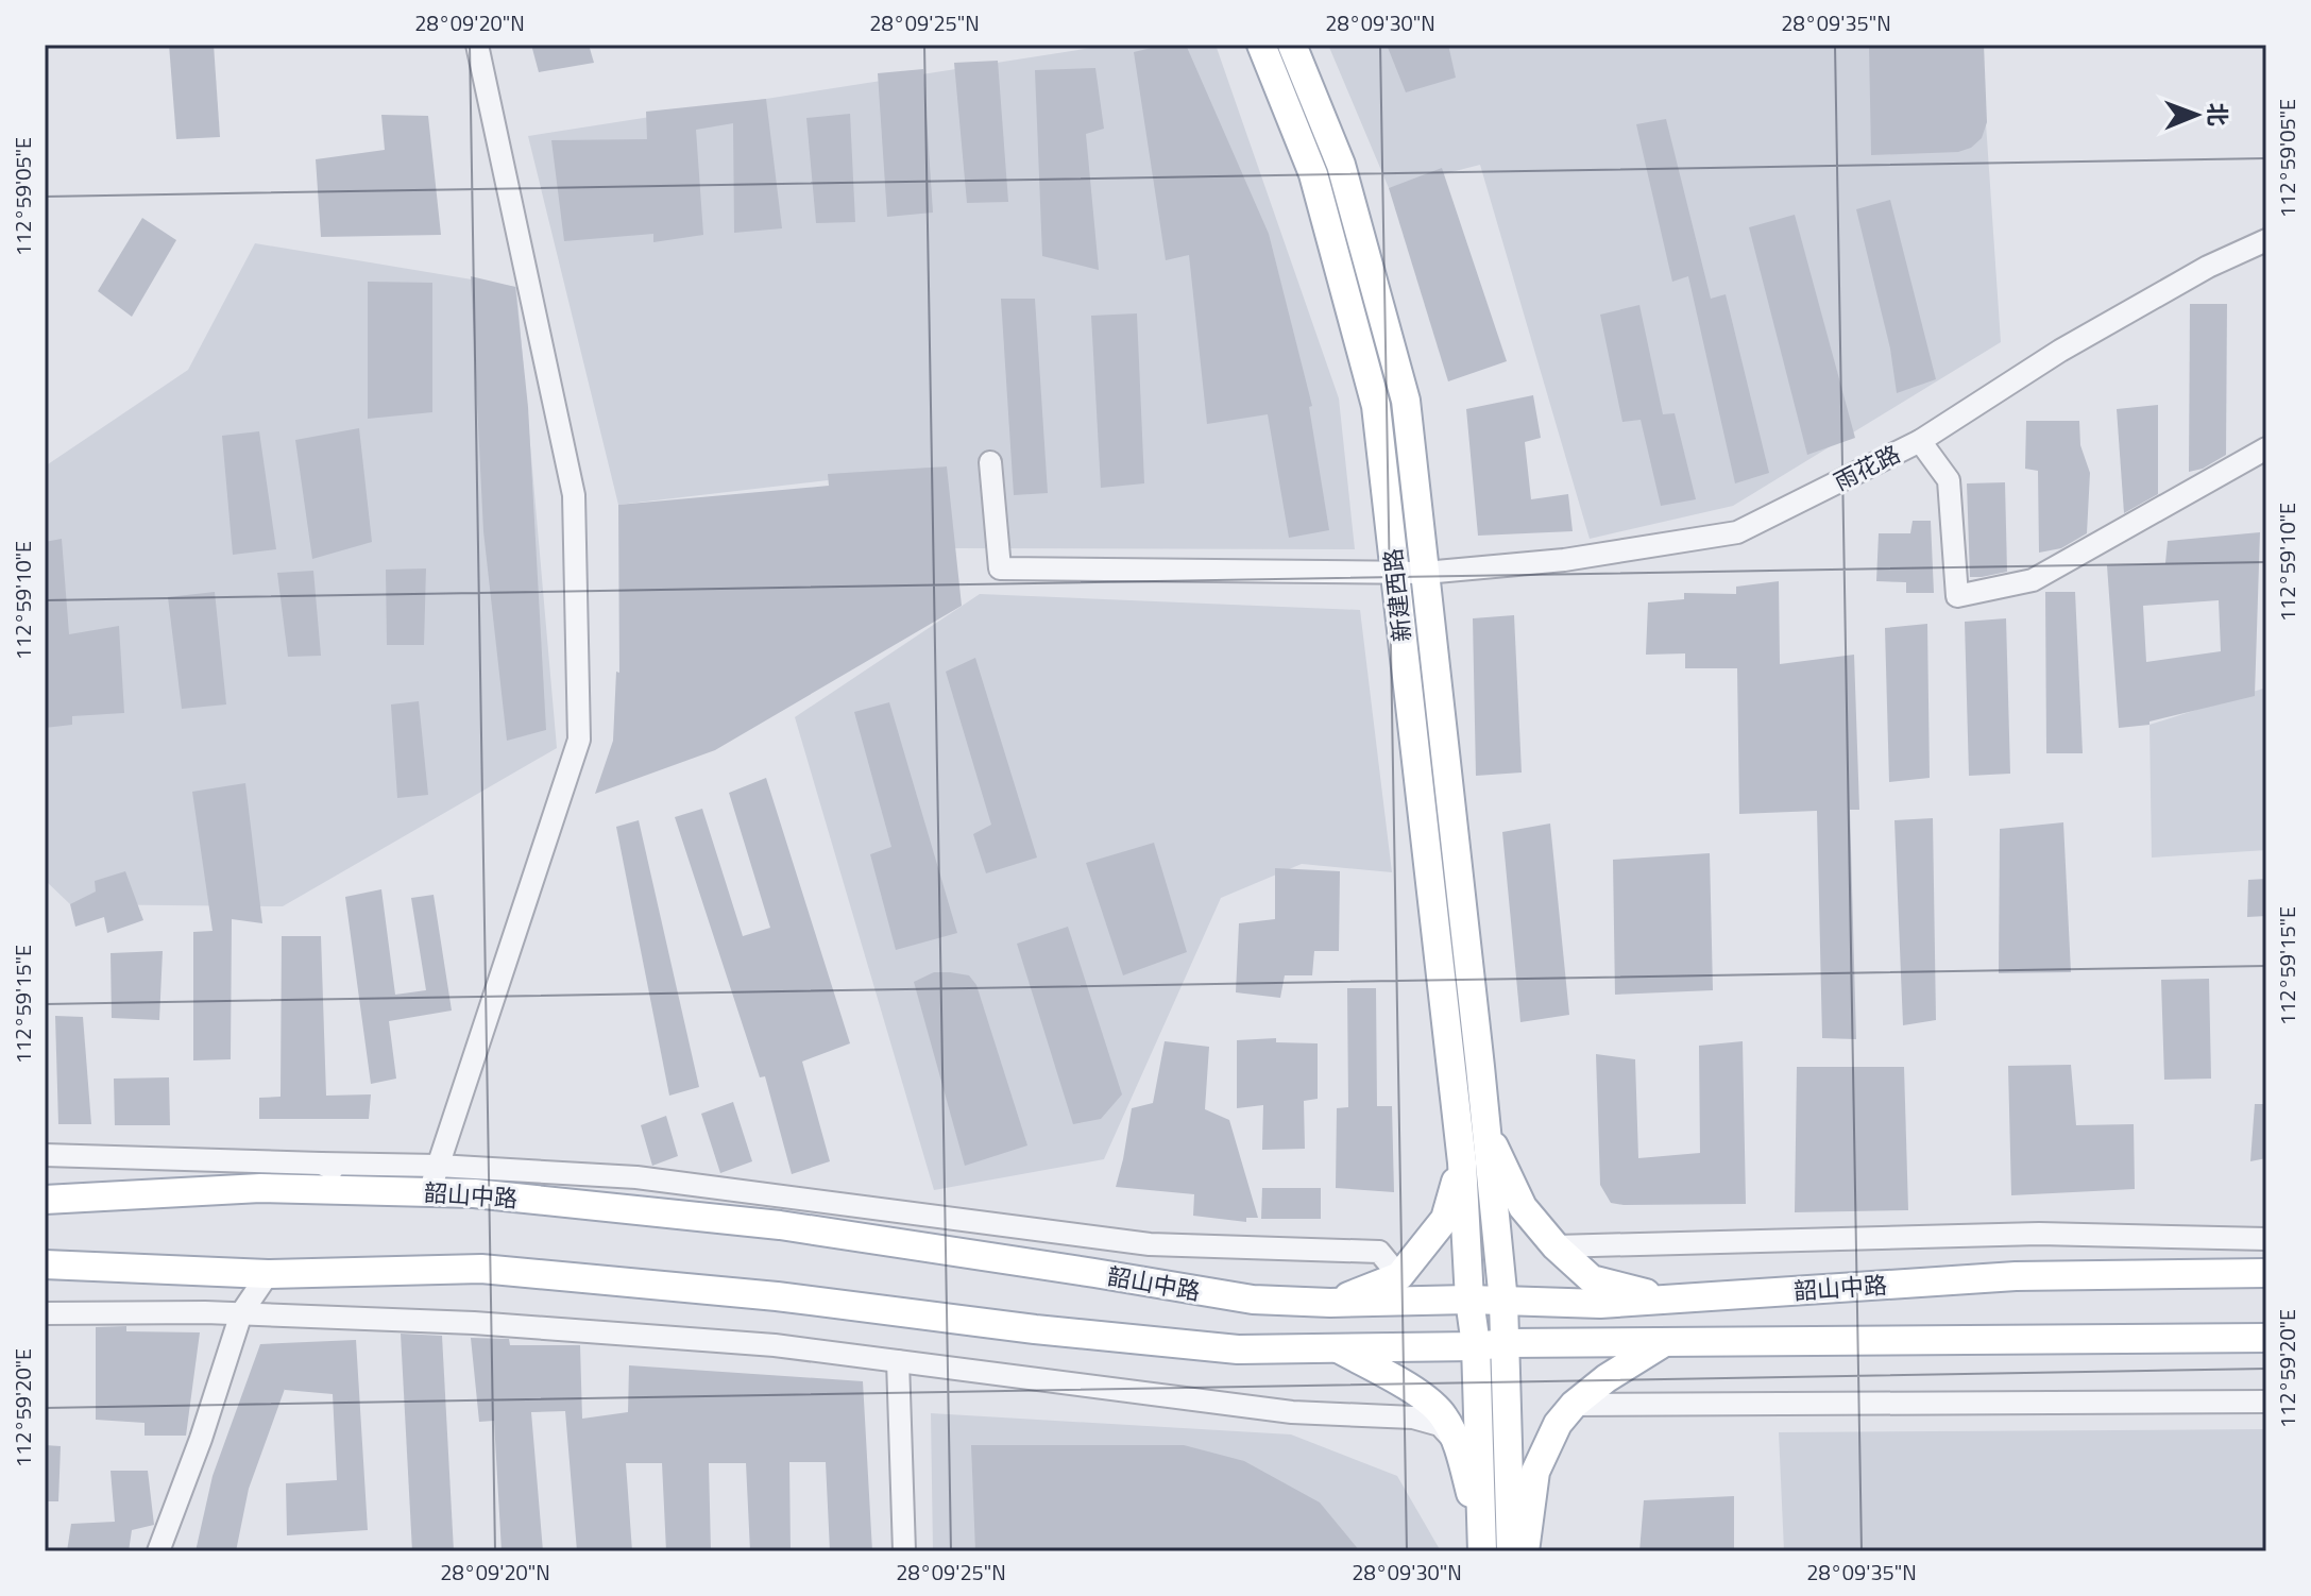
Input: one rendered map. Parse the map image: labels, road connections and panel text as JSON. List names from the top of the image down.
{
  "streets": {
    "main road": ["新建西路", "韶山中路"],
    "street": ["雨花路"]
  },
  "crossings": [
    ["雨花路", "新建西路"],
    ["新建西路", "韶山中路"]
  ],
  "north": "right",
  "coordinates": [
    "28°09'20\"N",
    "28°09'25\"N",
    "28°09'30\"N",
    "28°09'35\"N",
    "112°59'05\"E",
    "112°59'10\"E",
    "112°59'15\"E",
    "112°59'20\"E"
  ]
}
